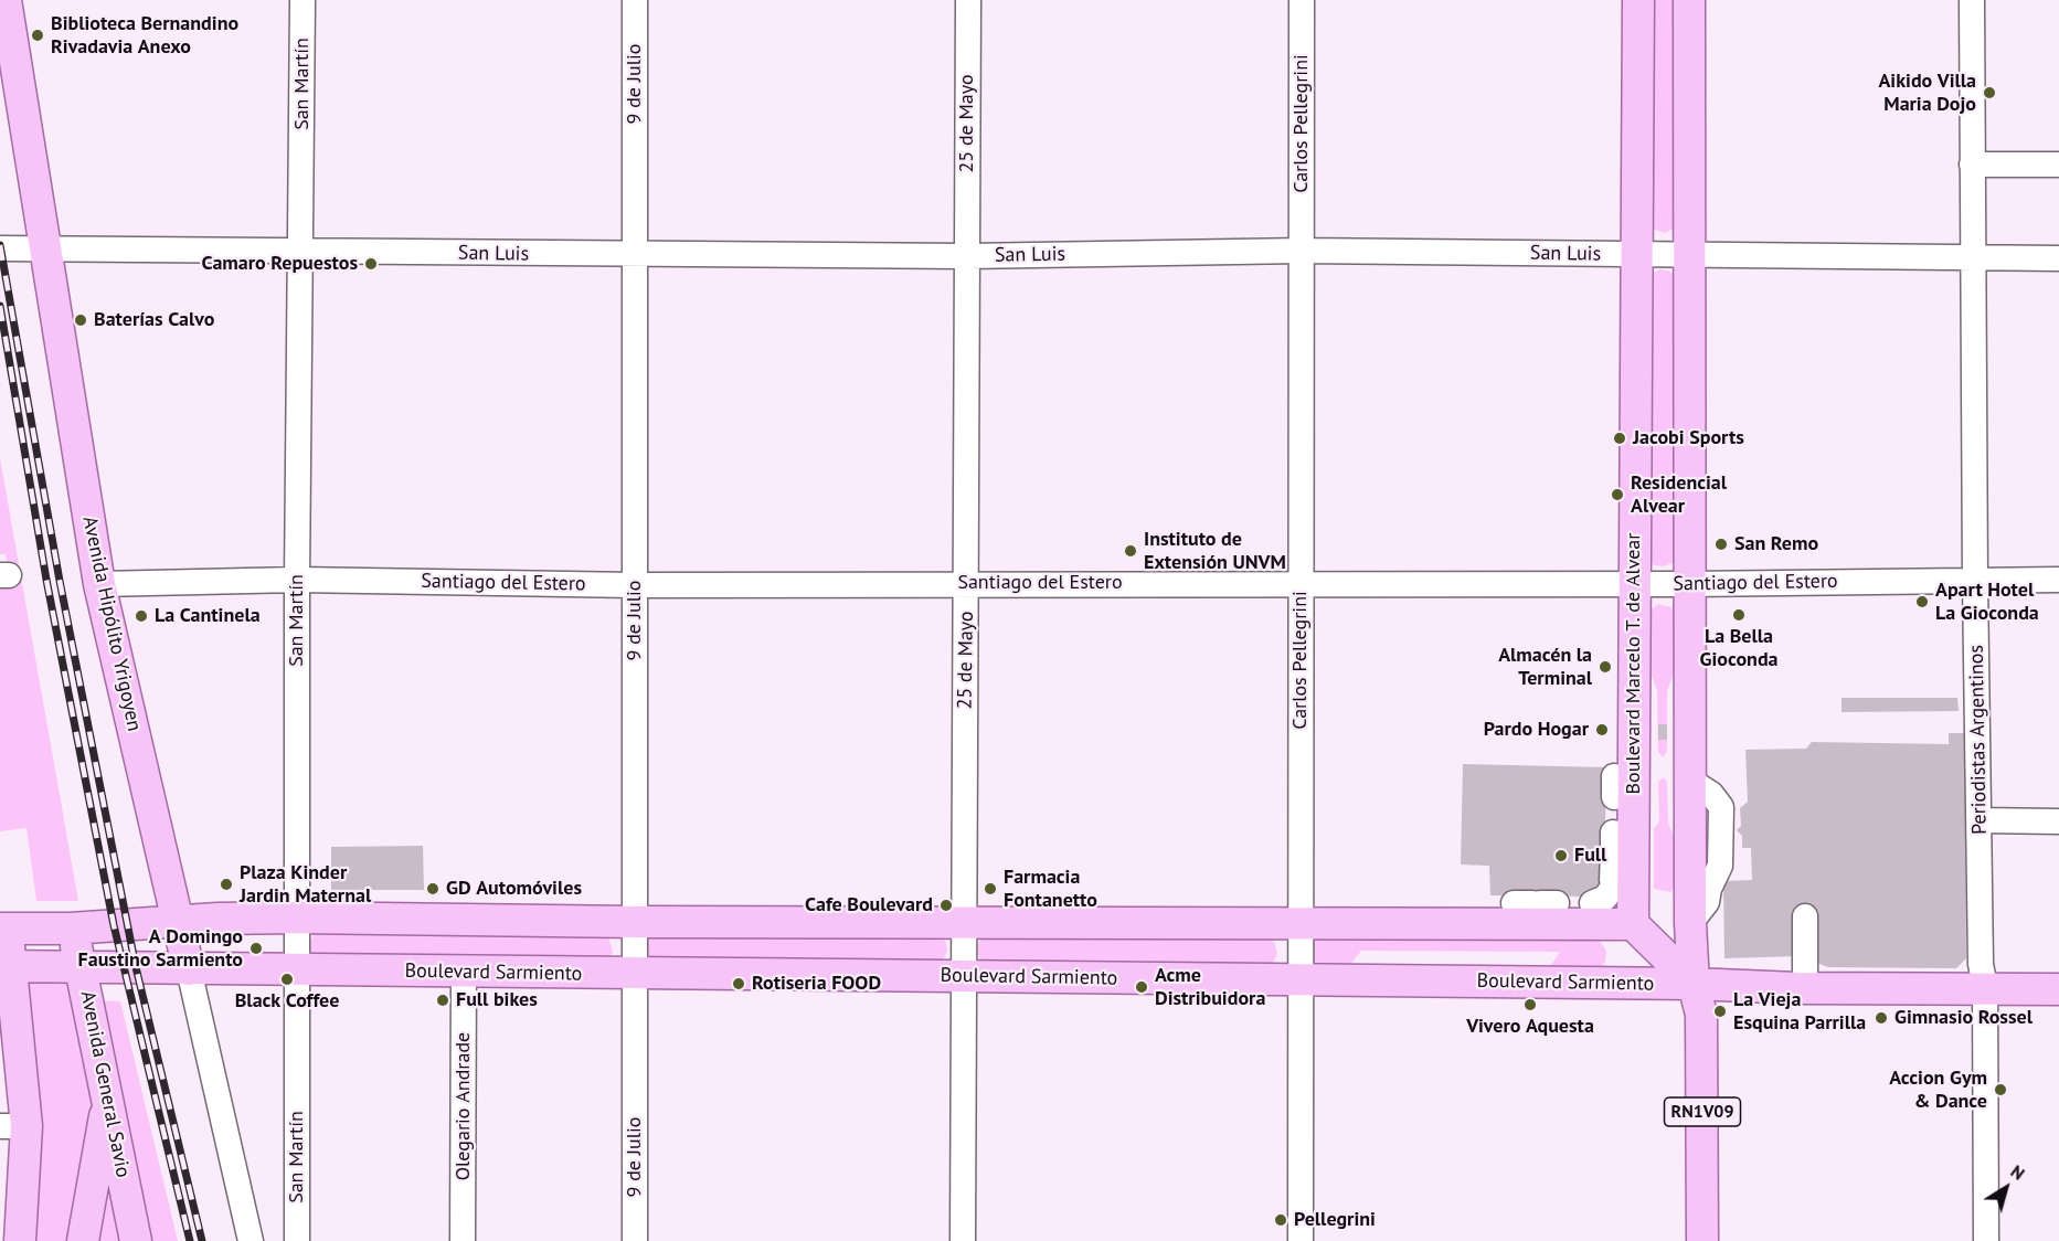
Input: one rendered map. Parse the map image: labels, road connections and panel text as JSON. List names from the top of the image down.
{
  "streets": {
    "main road": [
      "Avenida Hipólito Yrigoyen",
      "Boulevard Marcelo T. de Alvear",
      "Boulevard Sarmiento",
      "Avenida General Savio",
      "RN1V09"
    ],
    "street": [
      "San Martín",
      "9 de Julio",
      "25 de Mayo",
      "Carlos Pellegrini",
      "San Luis",
      "Santiago del Estero",
      "Periodistas Argentinos",
      "Olegario Andrade"
    ]
  },
  "crossings": [
    ["San Martín", "San Luis"],
    ["San Martín", "Santiago del Estero"],
    ["San Martín", "Boulevard Sarmiento"],
    ["9 de Julio", "San Luis"],
    ["9 de Julio", "Santiago del Estero"],
    ["9 de Julio", "Boulevard Sarmiento"],
    ["25 de Mayo", "San Luis"],
    ["25 de Mayo", "Santiago del Estero"],
    ["25 de Mayo", "Boulevard Sarmiento"],
    ["Carlos Pellegrini", "San Luis"],
    ["Carlos Pellegrini", "Santiago del Estero"],
    ["Carlos Pellegrini", "Boulevard Sarmiento"],
    ["San Luis", "Avenida Hipólito Yrigoyen"],
    ["San Luis", "Boulevard Marcelo T. de Alvear"],
    ["San Luis", "Periodistas Argentinos"],
    ["San Luis", "RN1V09"],
    ["Santiago del Estero", "Avenida Hipólito Yrigoyen"],
    ["Santiago del Estero", "Boulevard Marcelo T. de Alvear"],
    ["Santiago del Estero", "Periodistas Argentinos"],
    ["Santiago del Estero", "RN1V09"],
    ["Avenida Hipólito Yrigoyen", "Boulevard Sarmiento"],
    ["Periodistas Argentinos", "Boulevard Sarmiento"],
    ["Boulevard Sarmiento", "Avenida General Savio"],
    ["Boulevard Sarmiento", "Olegario Andrade"],
    ["Boulevard Sarmiento", "RN1V09"]
  ],
  "places": [
    "Biblioteca Bernandino Rivadavia Anexo",
    "Aikido Villa Maria Dojo",
    "Camaro Repuestos",
    "Baterías Calvo",
    "Jacobi Sports",
    "Residencial Alvear",
    "San Remo",
    "Instituto de Extensión UNVM",
    "Apart Hotel La Gioconda",
    "La Bella Gioconda",
    "La Cantinela",
    "Almacén la Terminal",
    "Pardo Hogar",
    "Full",
    "Plaza Kinder Jardin Maternal",
    "GD Automóviles",
    "Farmacia Fontanetto",
    "Cafe Boulevard",
    "A Domingo Faustino Sarmiento",
    "Black Coffee",
    "Rotiseria FOOD",
    "Acme Distribuidora",
    "Full bikes",
    "Vivero Aquesta",
    "La Vieja Esquina Parrilla",
    "Gimnasio Rossel",
    "Accion Gym & Dance",
    "Pellegrini"
  ],
  "north": "top right"
}
